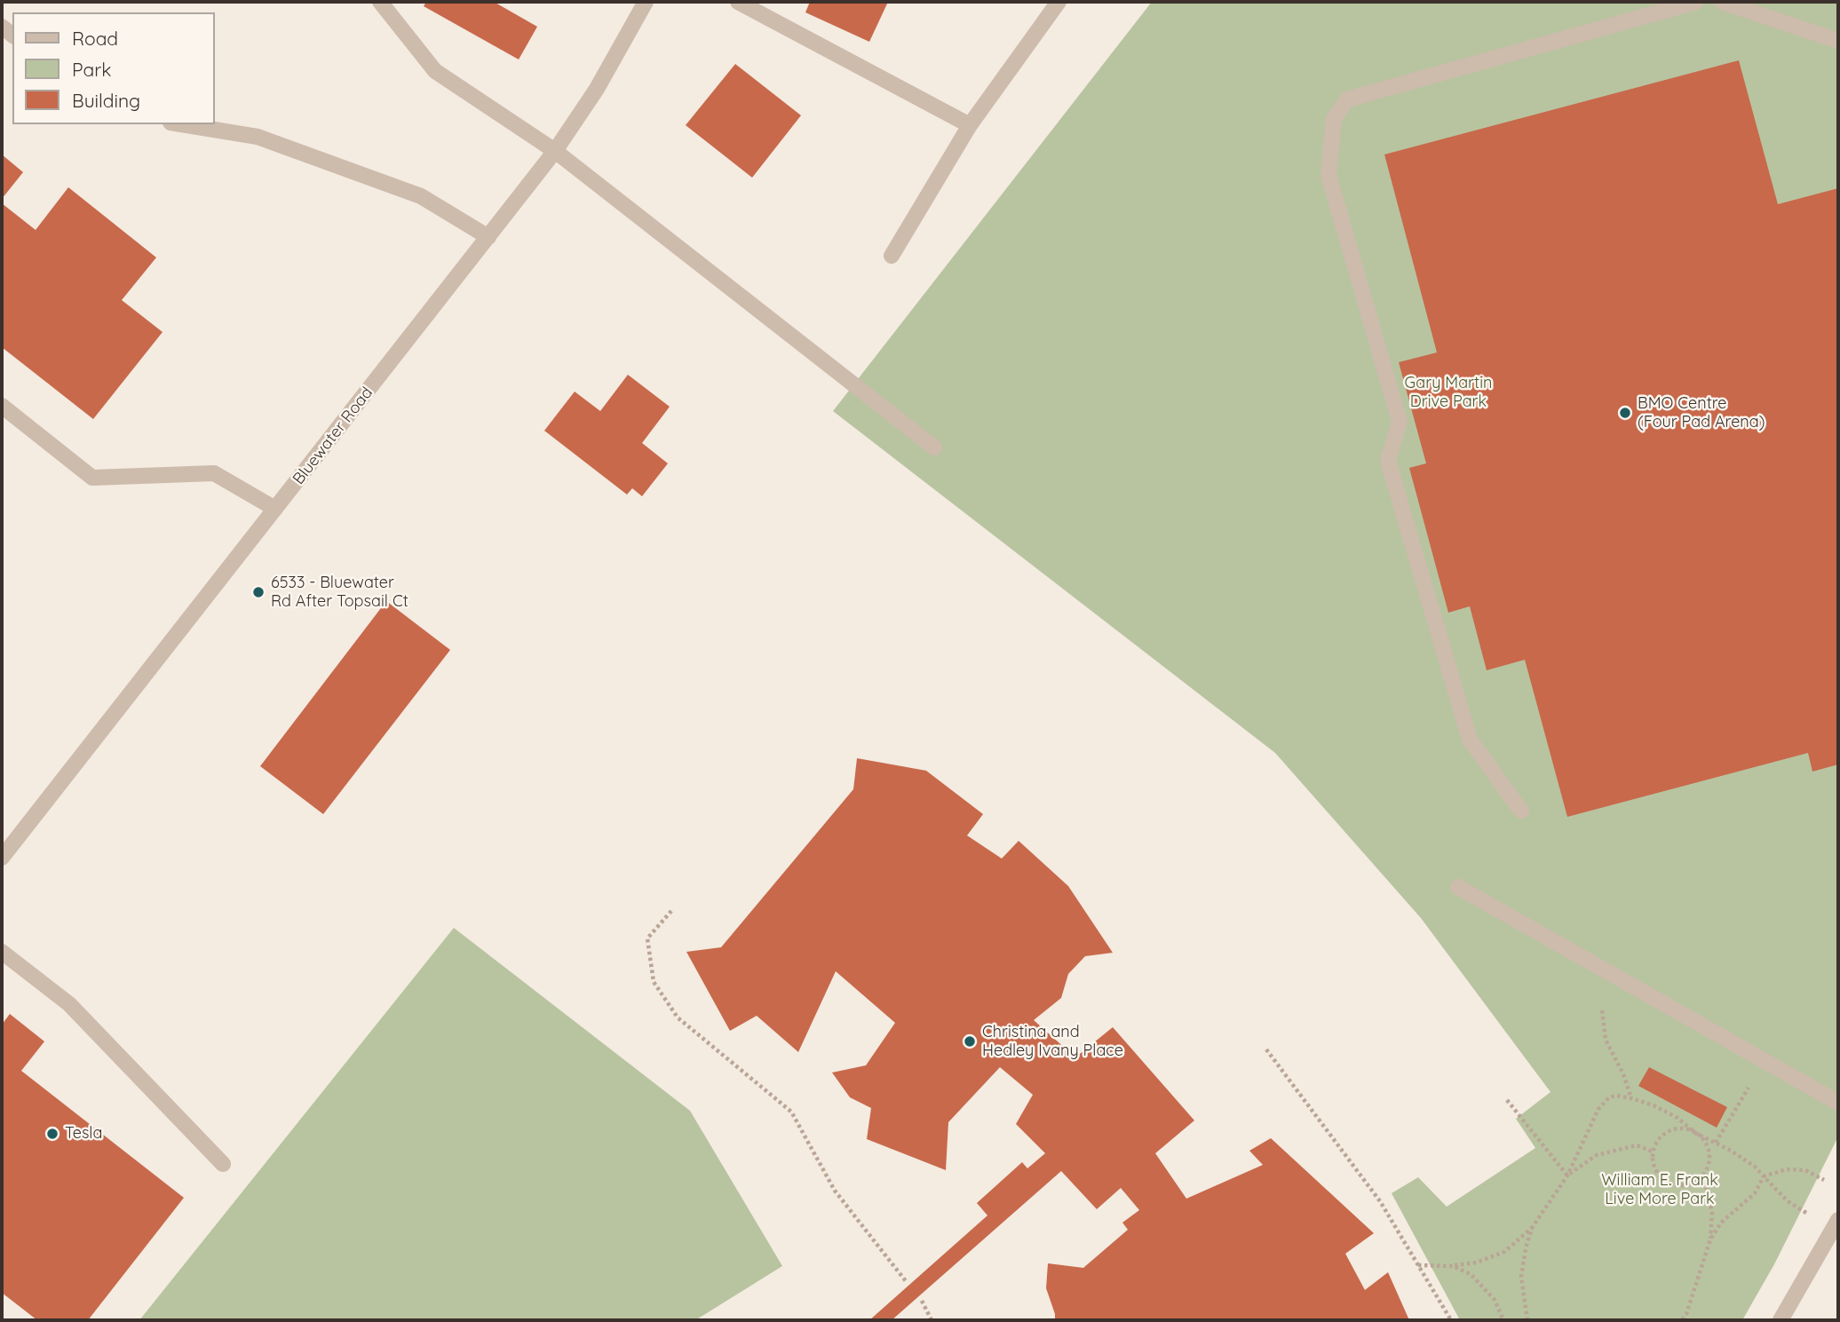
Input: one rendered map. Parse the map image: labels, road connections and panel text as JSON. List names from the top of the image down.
{
  "streets": {
    "street": ["Bluewater Road"]
  },
  "parks": ["Gary Martin Drive Park", "William E. Frank Live More Park"],
  "places": [
    "BMO Centre (Four Pad Arena)",
    "6533 - Bluewater Rd After Topsail Ct",
    "Christina and Hedley Ivany Place",
    "Tesla"
  ],
  "legend": ["Road", "Park", "Building"]
}
